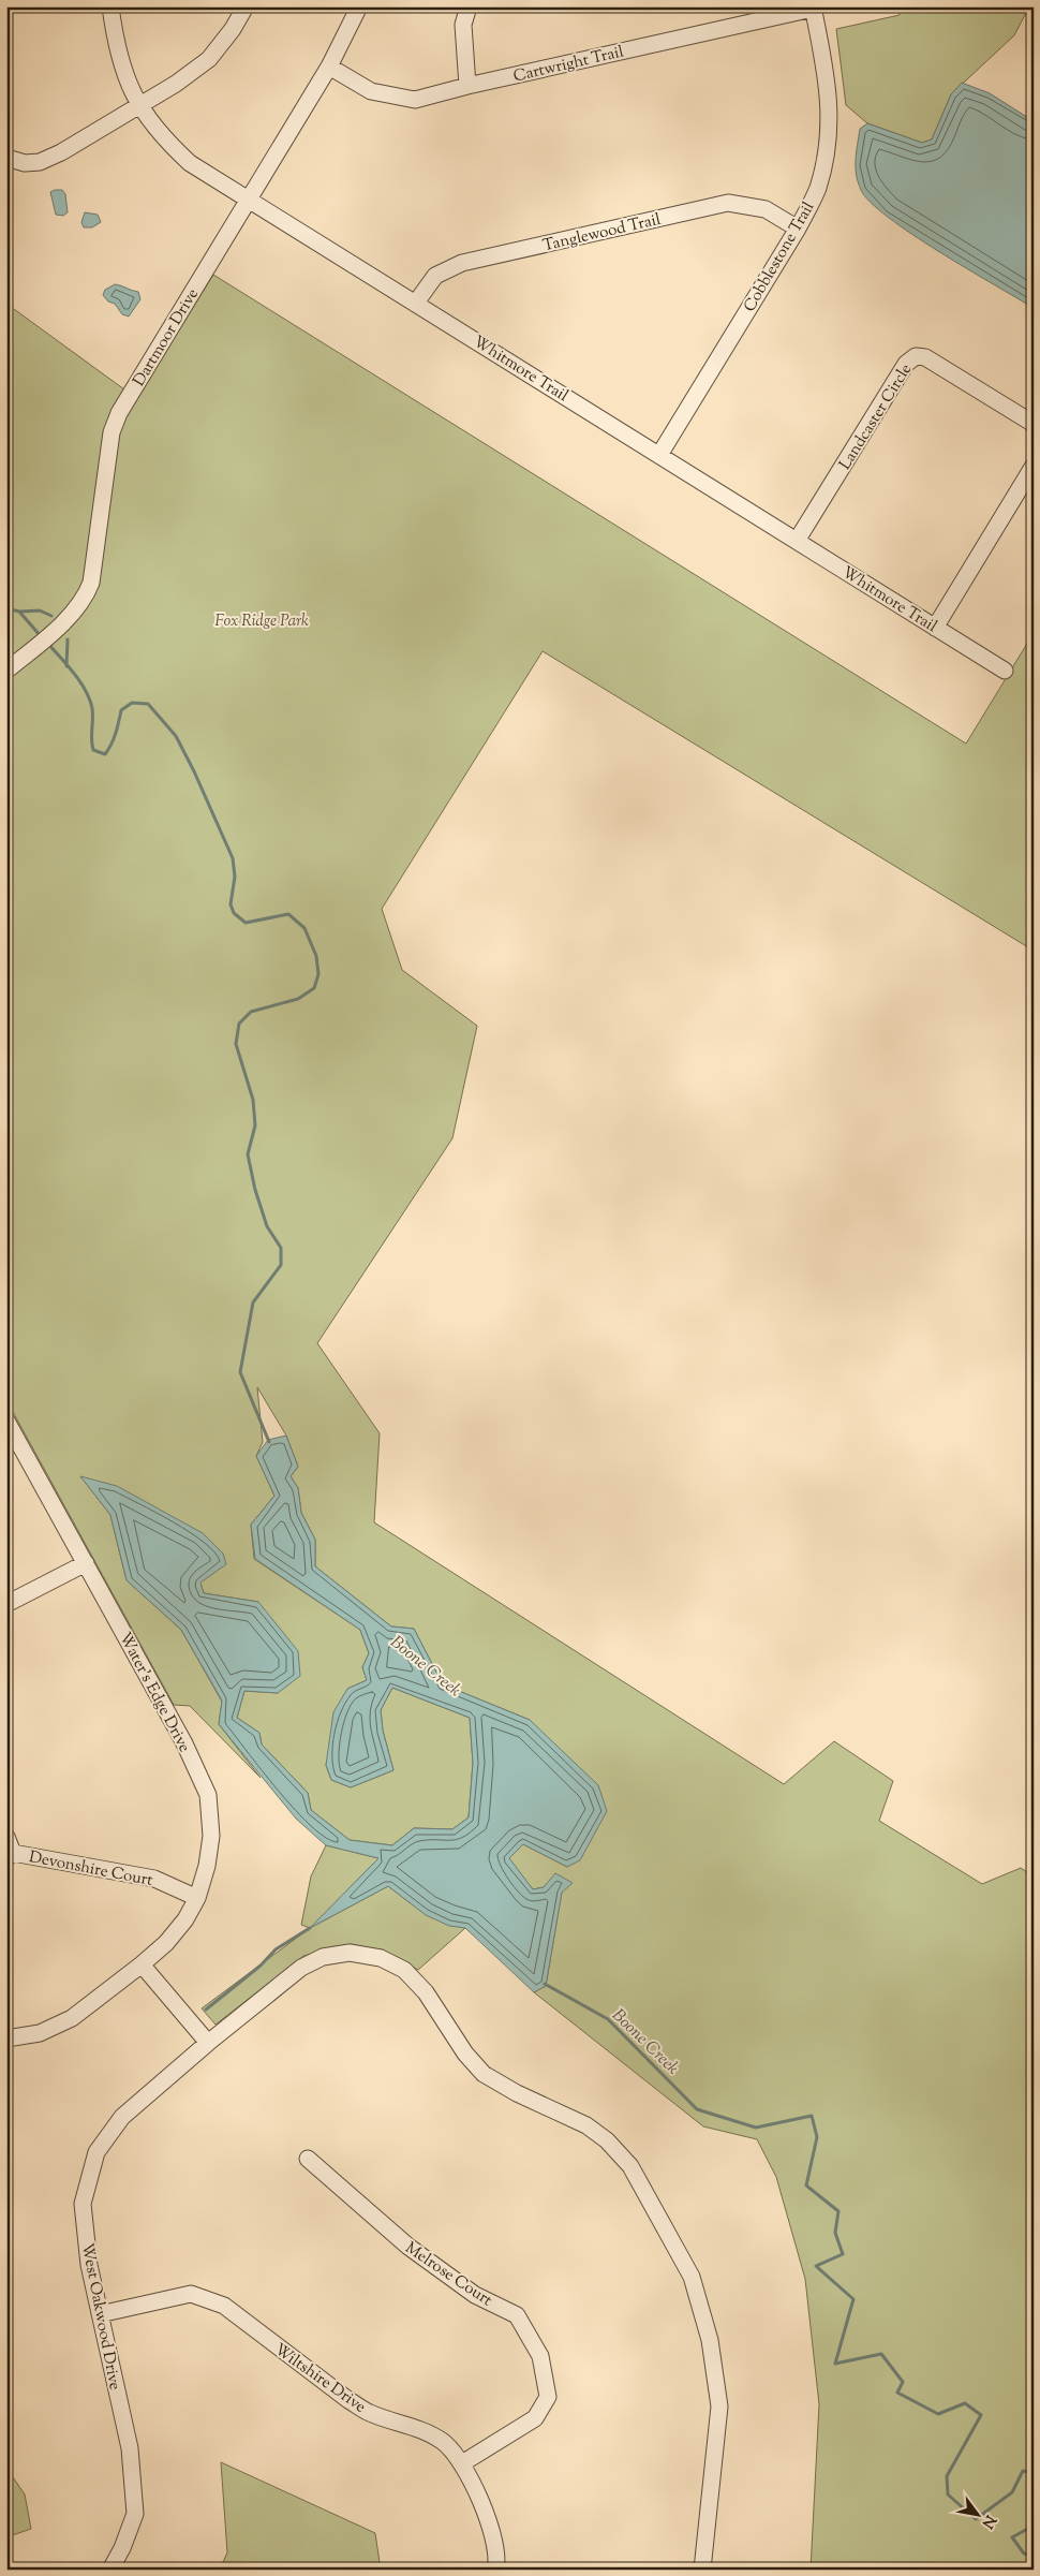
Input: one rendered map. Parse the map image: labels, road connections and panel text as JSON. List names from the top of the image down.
{
  "streets": {
    "street": [
      "Cartwright Trail",
      "Tanglewood Trail",
      "Cobblestone Trail",
      "Dartmoor Drive",
      "Whitmore Trail",
      "Landcaster Circle",
      "Water’s Edge Drive",
      "Devonshire Court",
      "Melrose Court",
      "West Oakwood Drive",
      "Wiltshire Drive"
    ]
  },
  "crossings": [
    ["Cartwright Trail", "Cobblestone Trail"],
    ["Cartwright Trail", "Dartmoor Drive"],
    ["Tanglewood Trail", "Cobblestone Trail"],
    ["Tanglewood Trail", "Whitmore Trail"],
    ["Cobblestone Trail", "Whitmore Trail"],
    ["Dartmoor Drive", "Whitmore Trail"],
    ["Whitmore Trail", "Landcaster Circle"],
    ["Water’s Edge Drive", "Devonshire Court"],
    ["Melrose Court", "Wiltshire Drive"],
    ["West Oakwood Drive", "Wiltshire Drive"]
  ],
  "water": ["Boone Creek"],
  "parks": ["Fox Ridge Park"],
  "north": "bottom right"
}
